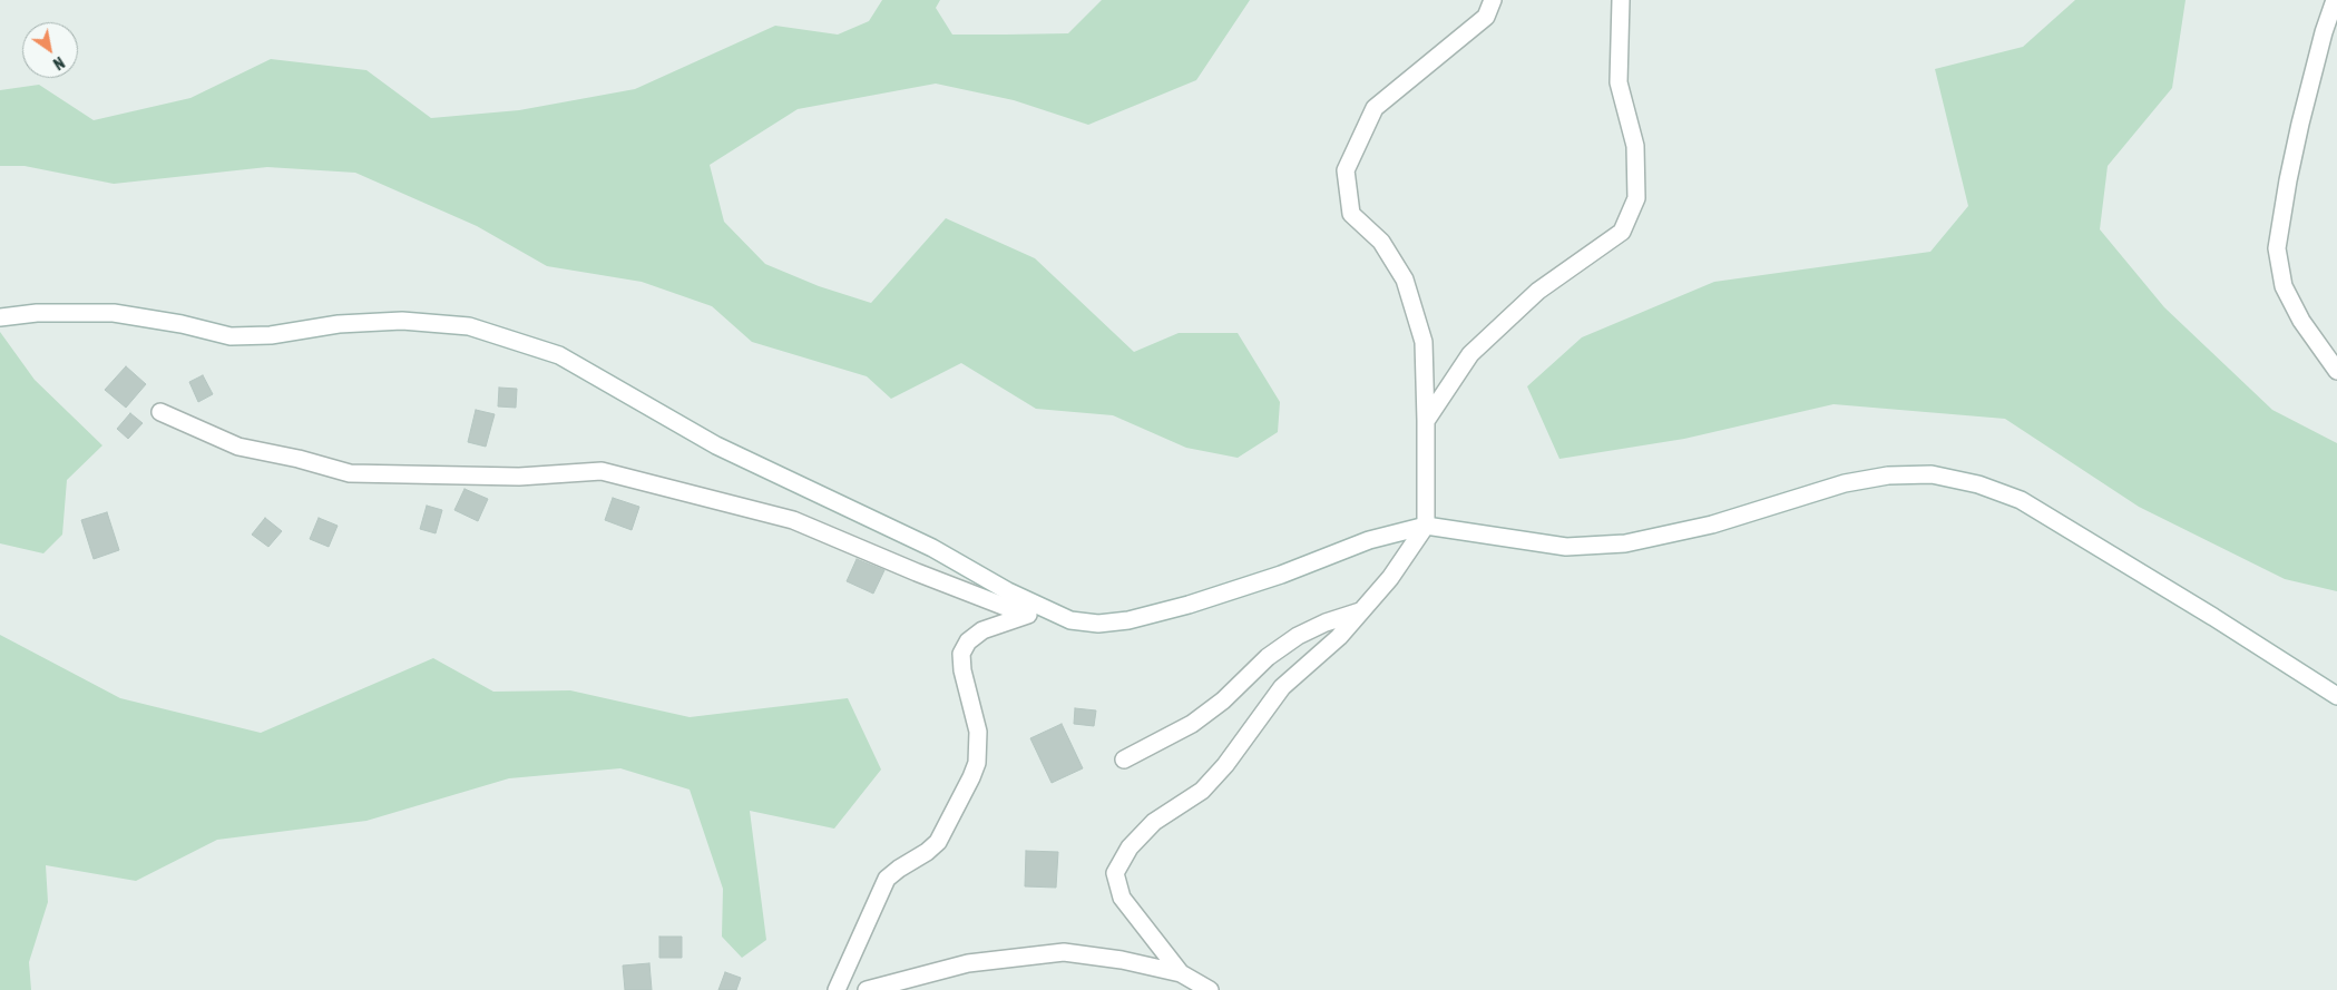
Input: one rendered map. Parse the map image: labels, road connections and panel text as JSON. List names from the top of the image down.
{
  "north": "bottom right"
}
